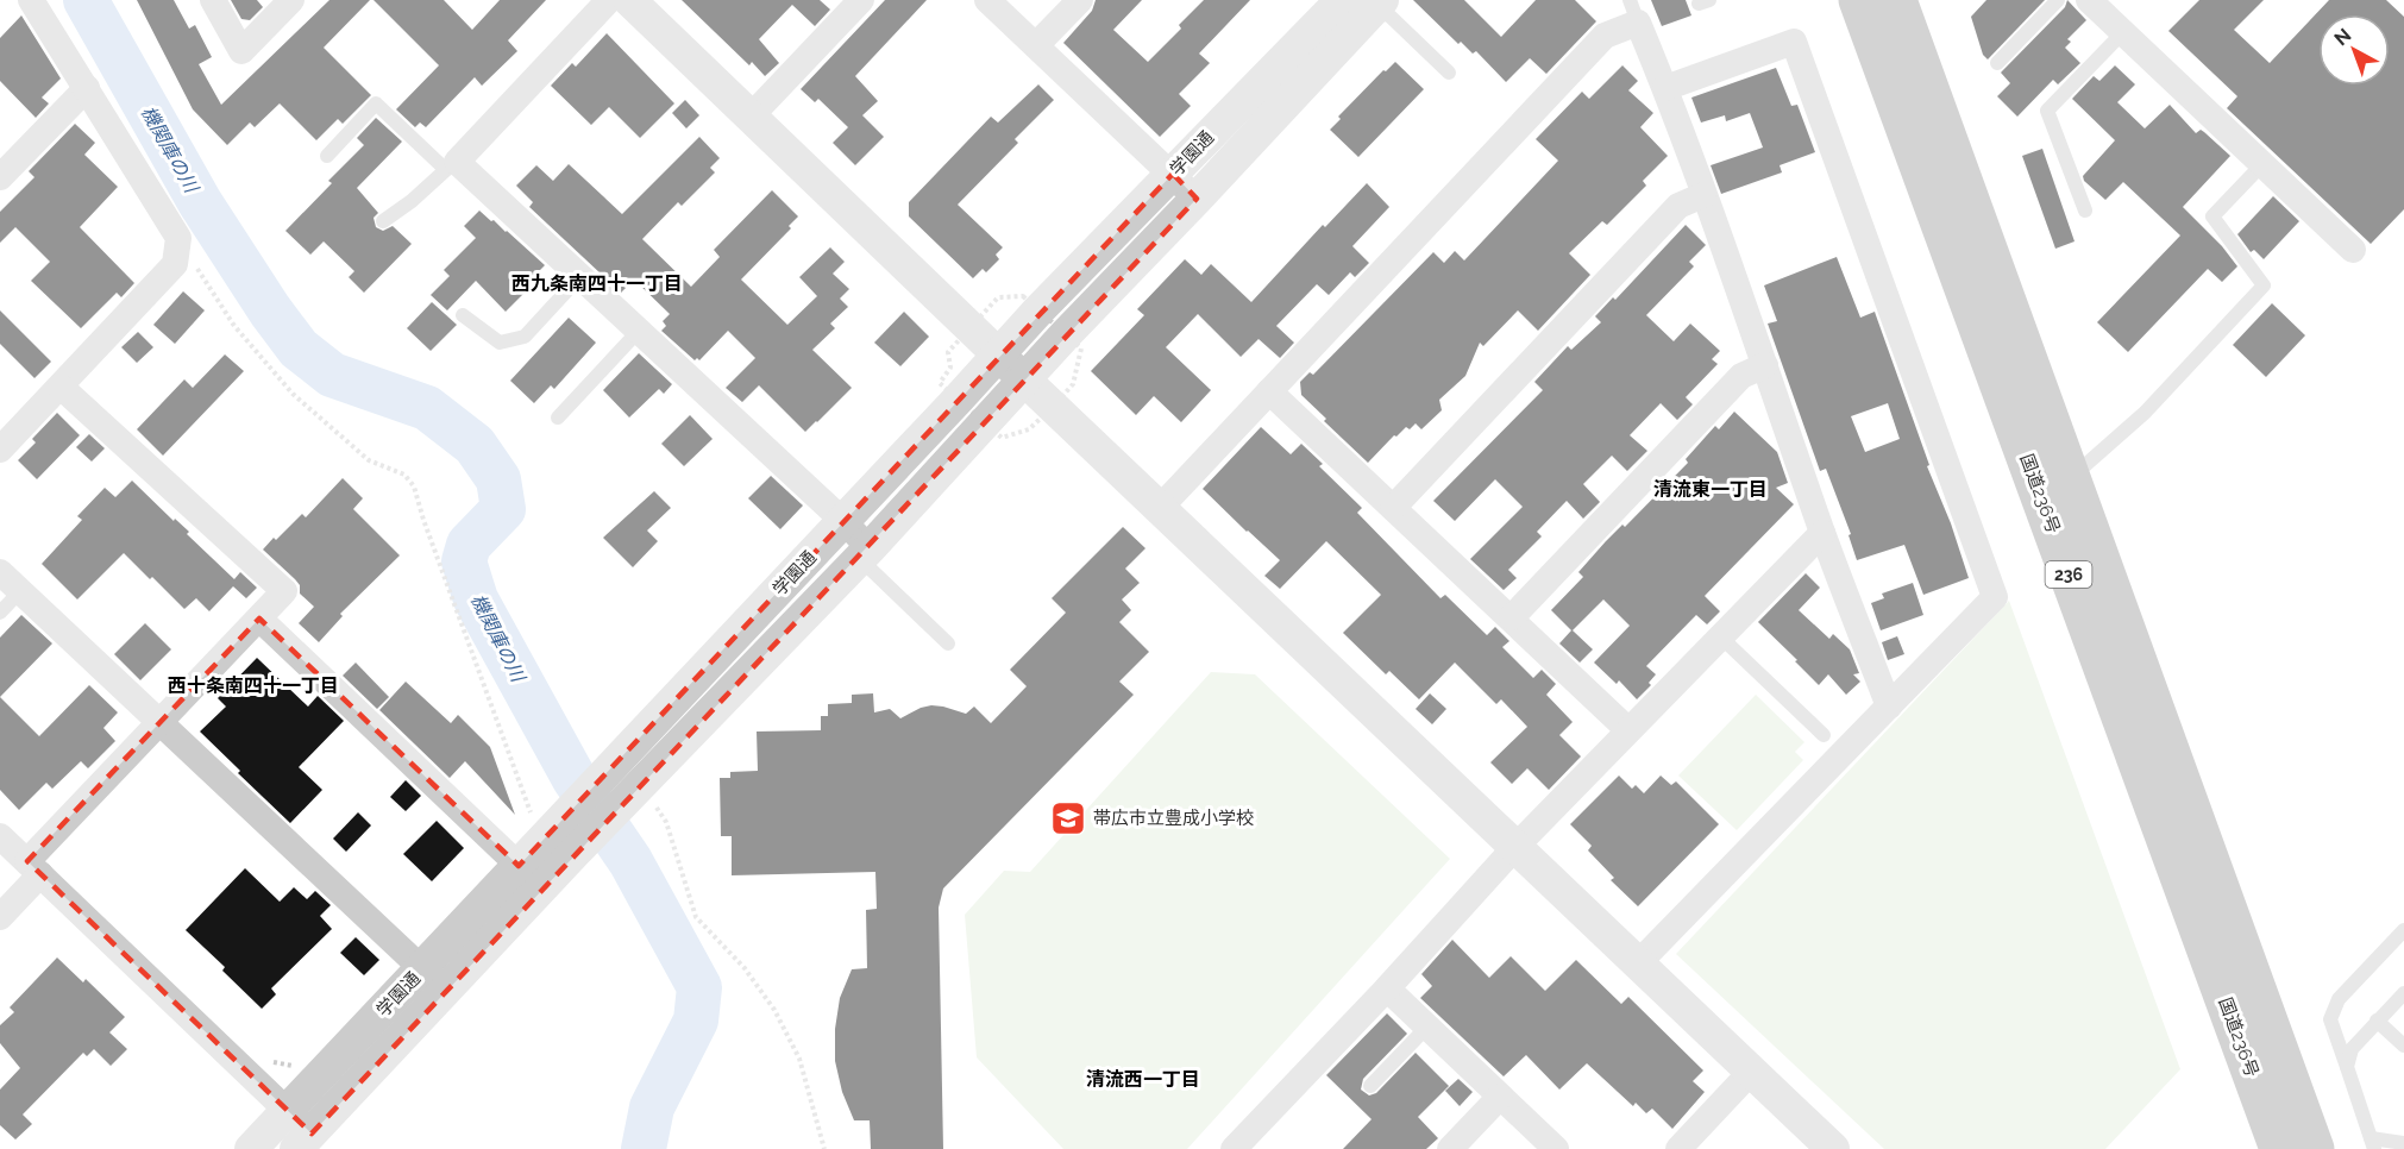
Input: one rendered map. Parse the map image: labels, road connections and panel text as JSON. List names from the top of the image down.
{
  "streets": {
    "highway": ["国道236号", "236"],
    "street": ["学園通"]
  },
  "districts": [
    "西九条南四十一丁目",
    "清流東一丁目",
    "西十条南四十一丁目",
    "清流西一丁目"
  ],
  "water": ["機関庫の川"],
  "places": {
    "school or university": ["帯広市立豊成小学校"]
  },
  "north": "top left"
}
